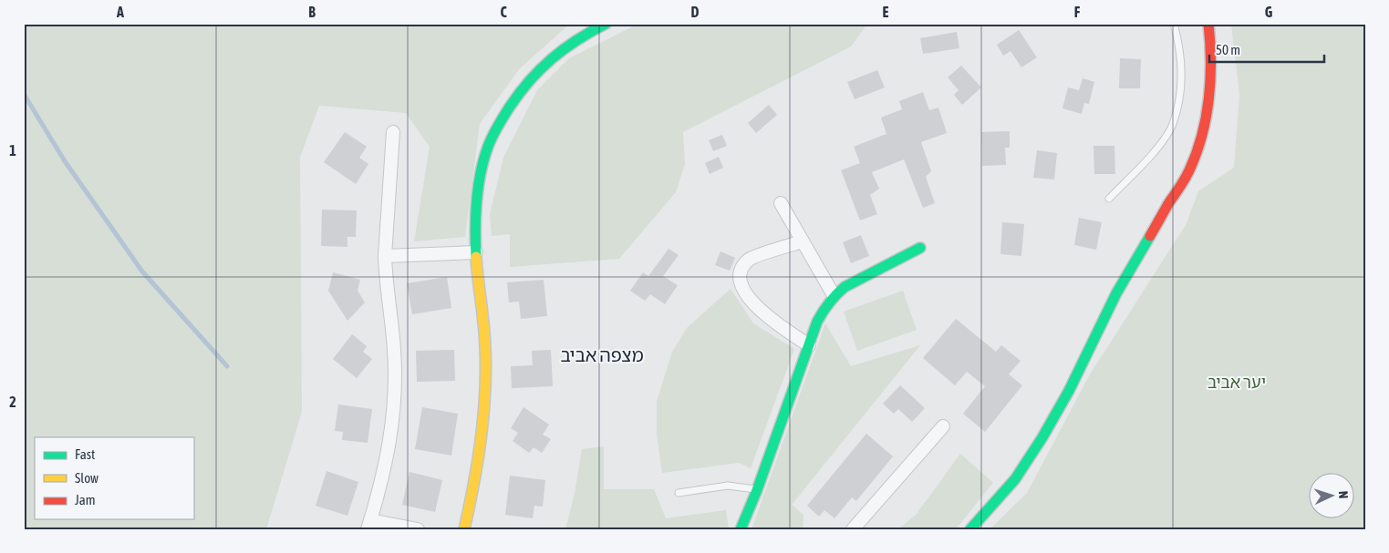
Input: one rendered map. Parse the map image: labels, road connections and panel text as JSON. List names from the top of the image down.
{
  "districts": ["מצפה אביב"],
  "parks": ["יער אביב"],
  "legend": ["Fast", "Slow", "Jam"],
  "scale_bar": "50 m",
  "north": "right",
  "grid": {
    "columns": [
      "A",
      "B",
      "C",
      "D",
      "E",
      "F",
      "G"
    ],
    "rows": ["1", "2"]
  }
}
